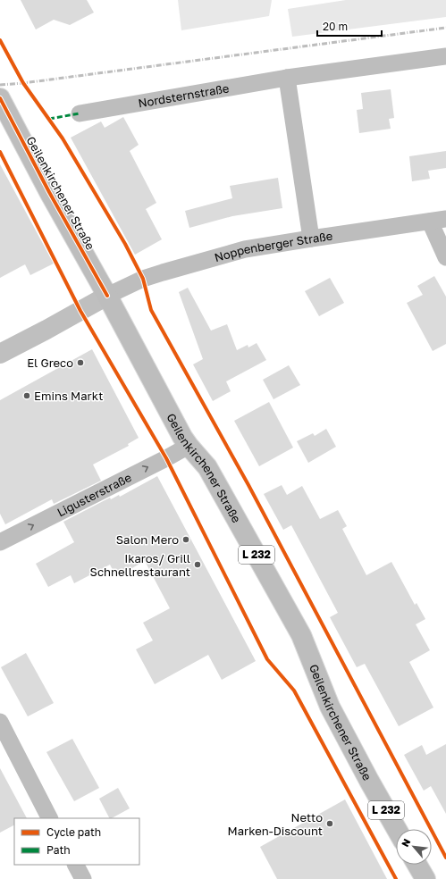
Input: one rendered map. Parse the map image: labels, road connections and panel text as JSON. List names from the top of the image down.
{
  "streets": {
    "main road": ["Geilenkirchener Straße", "L 232"],
    "street": ["Nordsternstraße", "Noppenberger Straße", "Ligusterstraße"]
  },
  "crossings": [
    ["Geilenkirchener Straße", "Noppenberger Straße"],
    ["Geilenkirchener Straße", "Ligusterstraße"]
  ],
  "one_way": ["Ligusterstraße"],
  "places": [
    "El Greco",
    "Emins Markt",
    "Salon Mero",
    "Ikaros/ Grill Schnellrestaurant",
    "Netto Marken-Discount"
  ],
  "legend": ["Cycle path", "Path"],
  "scale_bar": "20 m",
  "north": "top left"
}
